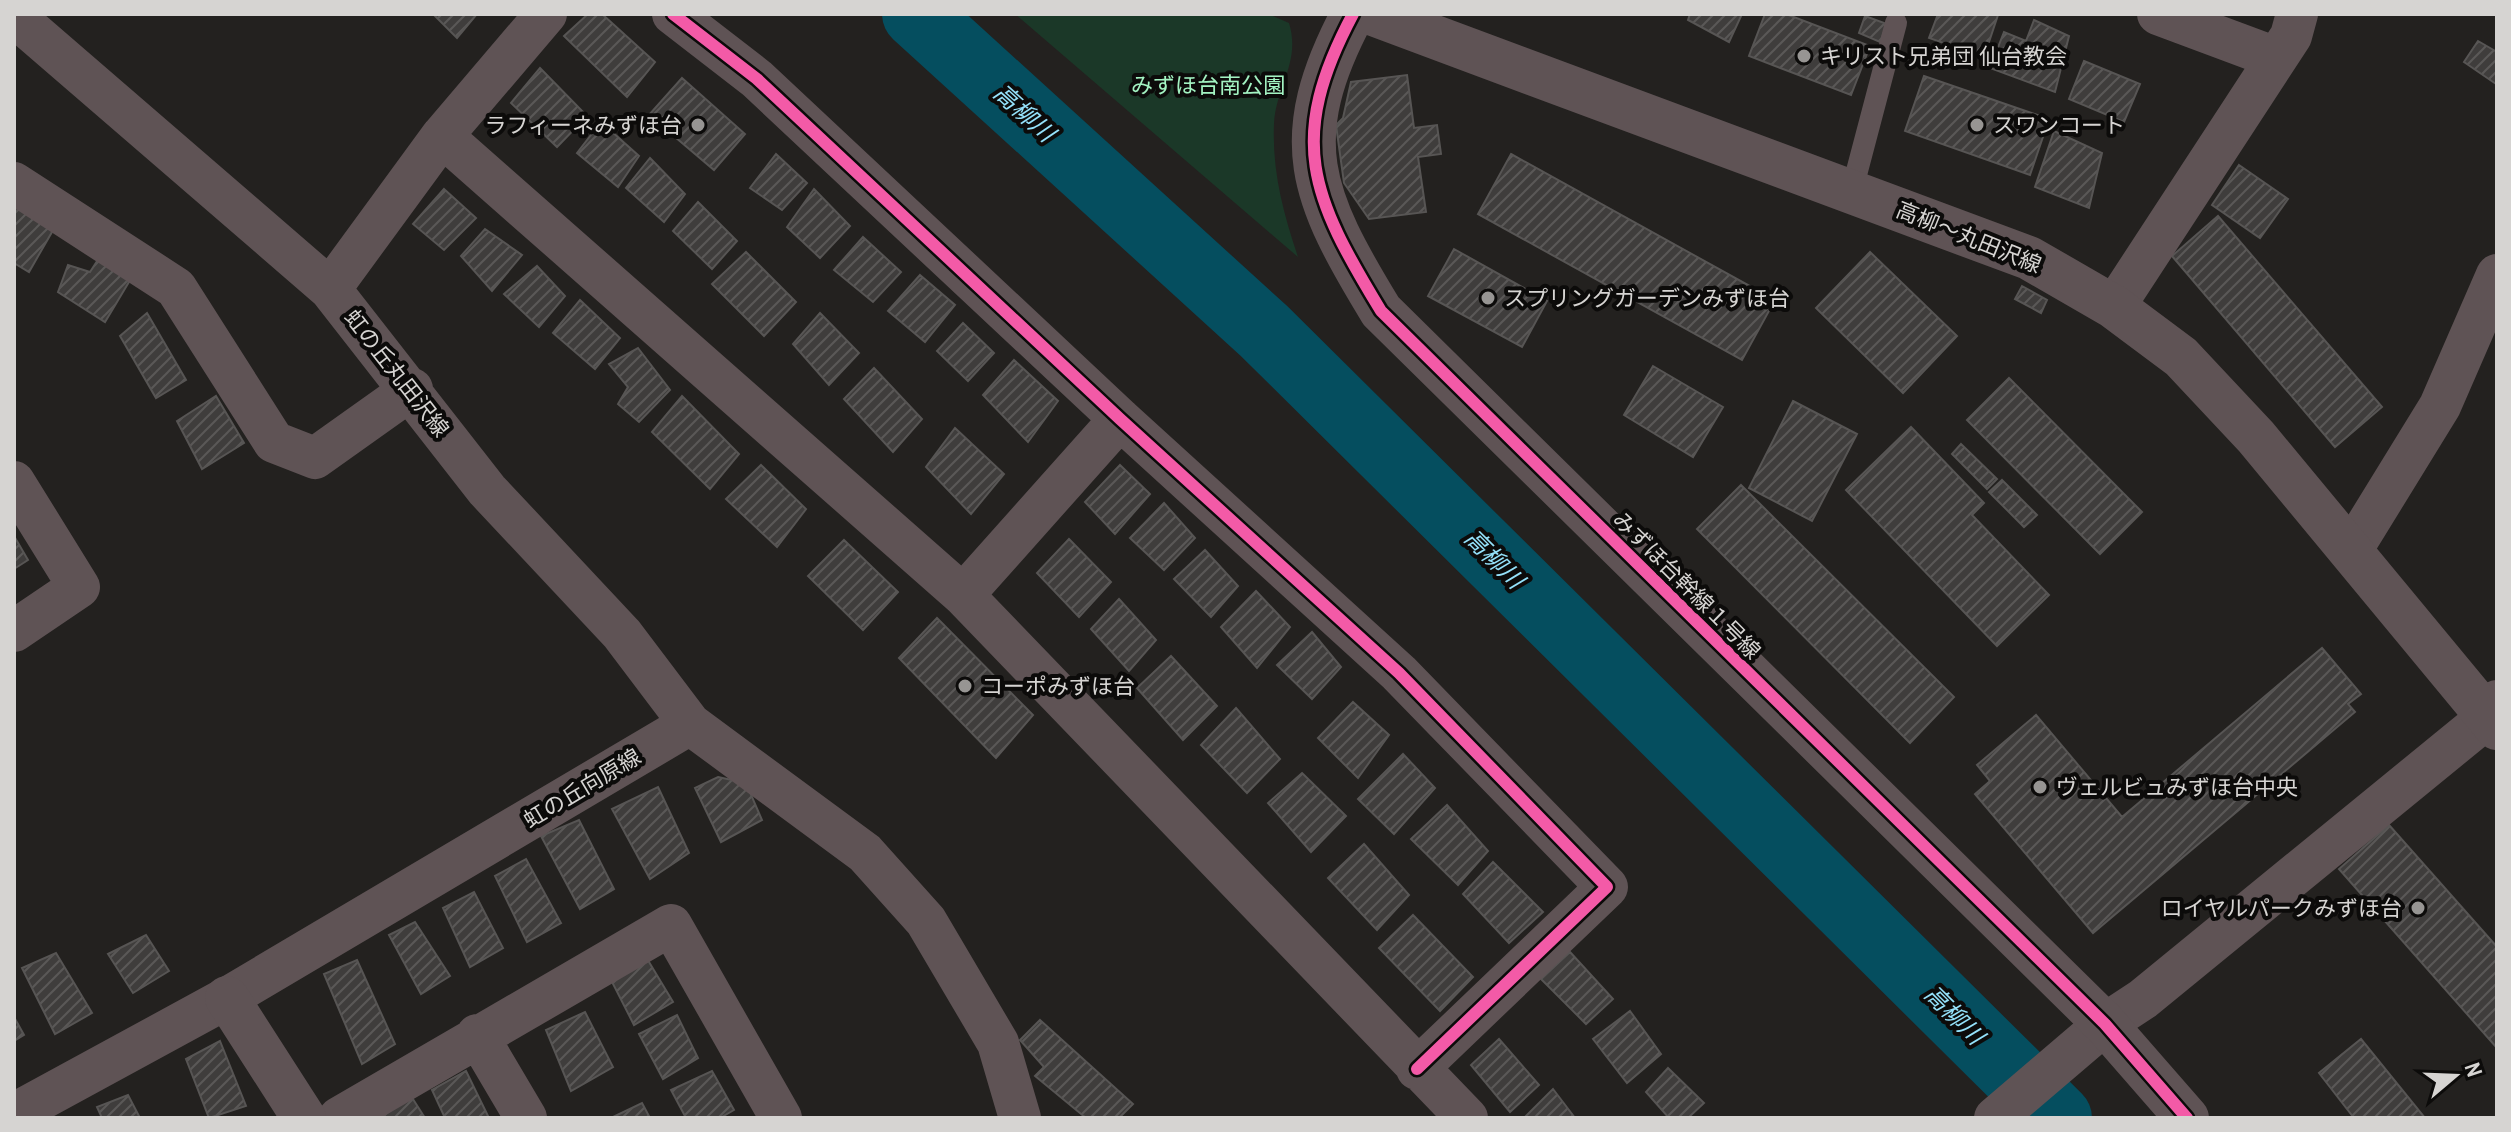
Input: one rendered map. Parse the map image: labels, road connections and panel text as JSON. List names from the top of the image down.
{
  "streets": {
    "street": [
      "高柳～丸田沢線",
      "虹の丘丸田沢線",
      "みずほ台幹線１号線",
      "虹の丘向原線"
    ]
  },
  "crossings": [
    ["虹の丘丸田沢線", "虹の丘向原線"]
  ],
  "water": ["高柳川"],
  "parks": ["みずほ台南公園"],
  "places": [
    "キリスト兄弟団 仙台教会",
    "ラフィーネみずほ台",
    "スワンコート",
    "スプリングガーデンみずほ台",
    "コーポみずほ台",
    "ヴェルビュみずほ台中央",
    "ロイヤルパークみずほ台"
  ],
  "north": "right"
}
